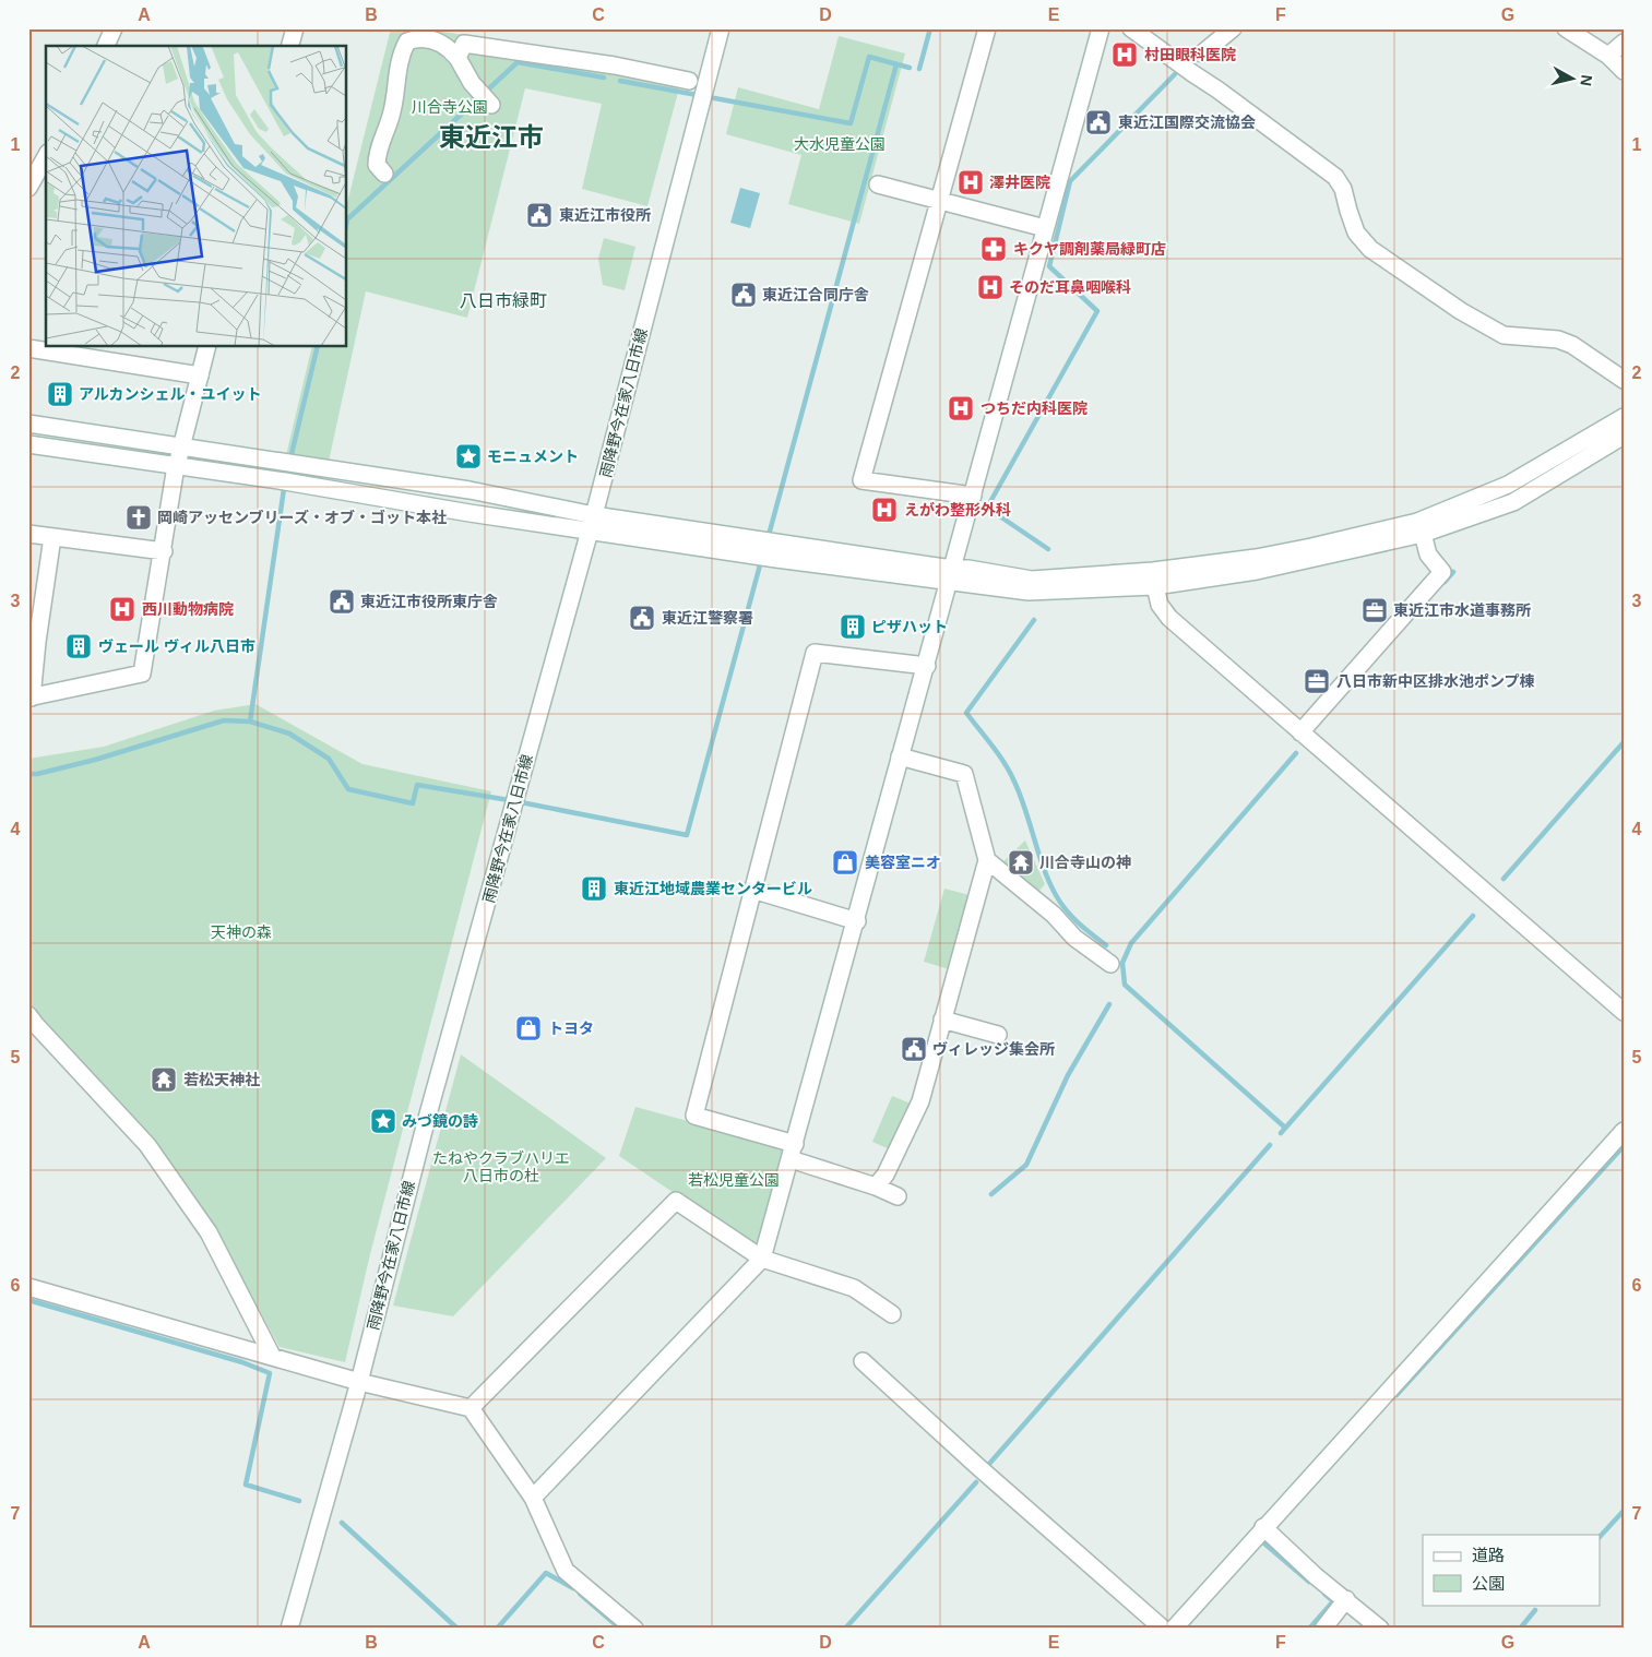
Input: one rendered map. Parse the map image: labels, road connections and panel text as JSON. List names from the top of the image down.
{
  "streets": {
    "street": ["雨降野今在家八日市線"]
  },
  "districts": ["東近江市", "八日市緑町"],
  "parks": [
    "川合寺公園",
    "大水児童公園",
    "天神の森",
    "たねやクラブハリエ 八日市の杜",
    "若松児童公園"
  ],
  "places": {
    "hospital": [
      "村田眼科医院",
      "澤井医院",
      "そのだ耳鼻咽喉科",
      "つちだ内科医院",
      "えがわ整形外科",
      "西川動物病院"
    ],
    "public building": [
      "東近江国際交流協会",
      "東近江市役所",
      "東近江合同庁舎",
      "東近江市役所東庁舎",
      "東近江警察署",
      "ヴィレッジ集会所"
    ],
    "pharmacy": ["キクヤ調剤薬局緑町店"],
    "building": [
      "アルカンシェル・ユイット",
      "ピザハット",
      "ヴェール ヴィル八日市",
      "東近江地域農業センタービル"
    ],
    "place": ["モニュメント", "みづ鏡の詩"],
    "church": ["岡崎アッセンブリーズ・オブ・ゴット本社"],
    "office": ["東近江市水道事務所", "八日市新中区排水池ポンプ棟"],
    "shop": ["美容室ニオ", "トヨタ"],
    "temple": ["川合寺山の神", "若松天神社"]
  },
  "legend": ["道路", "公園"],
  "north": "right",
  "grid": {
    "columns": [
      "A",
      "B",
      "C",
      "D",
      "E",
      "F",
      "G"
    ],
    "rows": [
      "1",
      "2",
      "3",
      "4",
      "5",
      "6",
      "7"
    ]
  }
}
